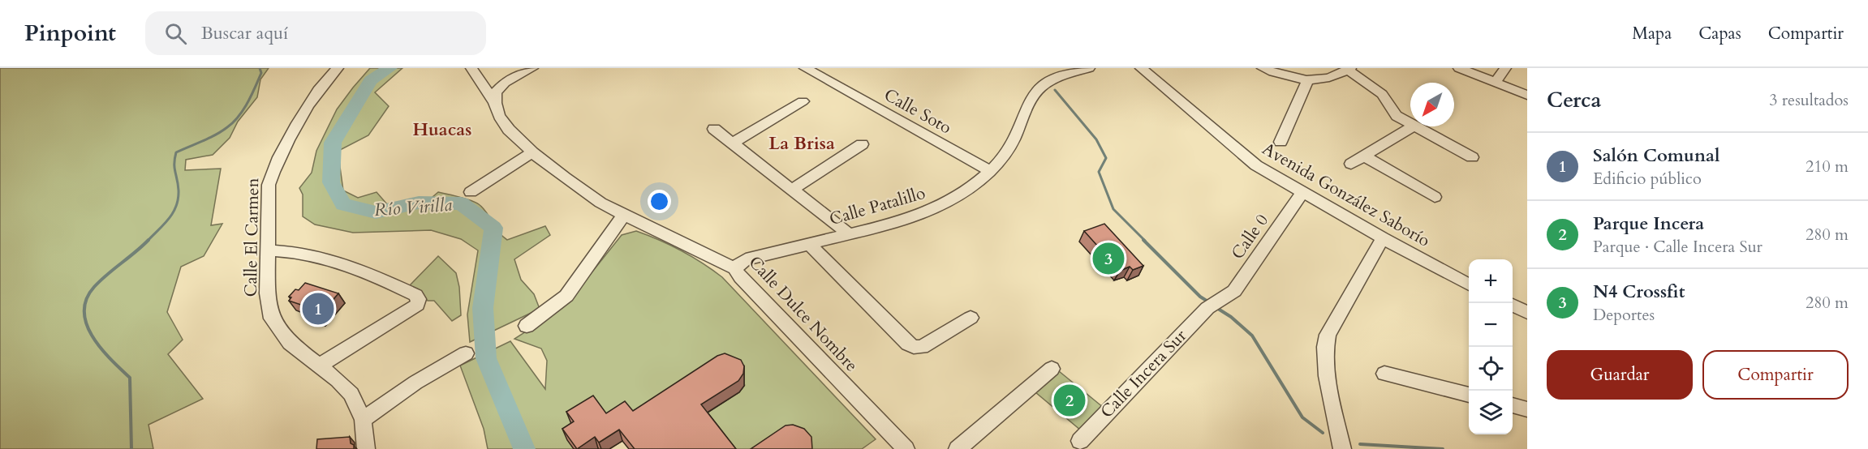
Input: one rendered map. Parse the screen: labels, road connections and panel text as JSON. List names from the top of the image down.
{
  "streets": {
    "street": [
      "Calle Soto",
      "Avenida González Saborío",
      "Calle Patalillo",
      "Calle 0",
      "Calle El Carmen",
      "Calle Dulce Nombre",
      "Calle Incera Sur"
    ]
  },
  "crossings": [
    ["Calle Soto", "Calle Patalillo"],
    ["Avenida González Saborío", "Calle 0"],
    ["Calle Patalillo", "Calle Dulce Nombre"],
    ["Calle 0", "Calle Incera Sur"]
  ],
  "districts": ["Huacas", "La Brisa"],
  "water": ["Río Virilla"],
  "north": "bottom left",
  "page": {
    "header": "Pinpoint",
    "search": "Buscar aquí",
    "nav": ["Mapa", "Capas", "Compartir"],
    "heading": ["Cerca", "3 resultados"],
    "list": [
      {
        "mark": "1",
        "name": "Salón Comunal",
        "note": "Edificio público",
        "value": "210 m"
      },
      {
        "mark": "2",
        "name": "Parque Incera",
        "note": "Parque · Calle Incera Sur",
        "value": "280 m"
      },
      {
        "mark": "3",
        "name": "N4 Crossfit",
        "note": "Deportes",
        "value": "280 m"
      }
    ],
    "pins": ["3", "1", "2"],
    "map_buttons": ["+", "−"],
    "buttons": ["Guardar", "Compartir"]
  }
}
